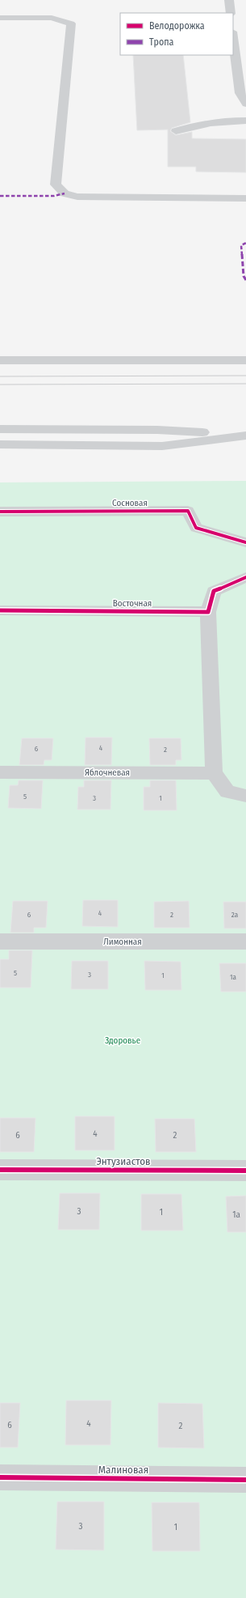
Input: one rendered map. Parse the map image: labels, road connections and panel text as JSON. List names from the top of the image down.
{
  "streets": {
    "street": [
      "Сосновая",
      "Восточная",
      "Яблочневая",
      "Лимонная",
      "Энтузиастов",
      "Малиновая"
    ]
  },
  "parks": ["Здоровье"],
  "house_numbers": [
    "4",
    "6",
    "2",
    "5",
    "3",
    "1",
    "4",
    "6",
    "2",
    "2а",
    "5",
    "3",
    "1",
    "1а",
    "4",
    "6",
    "2",
    "3",
    "1",
    "1а",
    "4",
    "6",
    "2",
    "3",
    "1"
  ],
  "legend": ["Велодорожка", "Тропа"]
}
